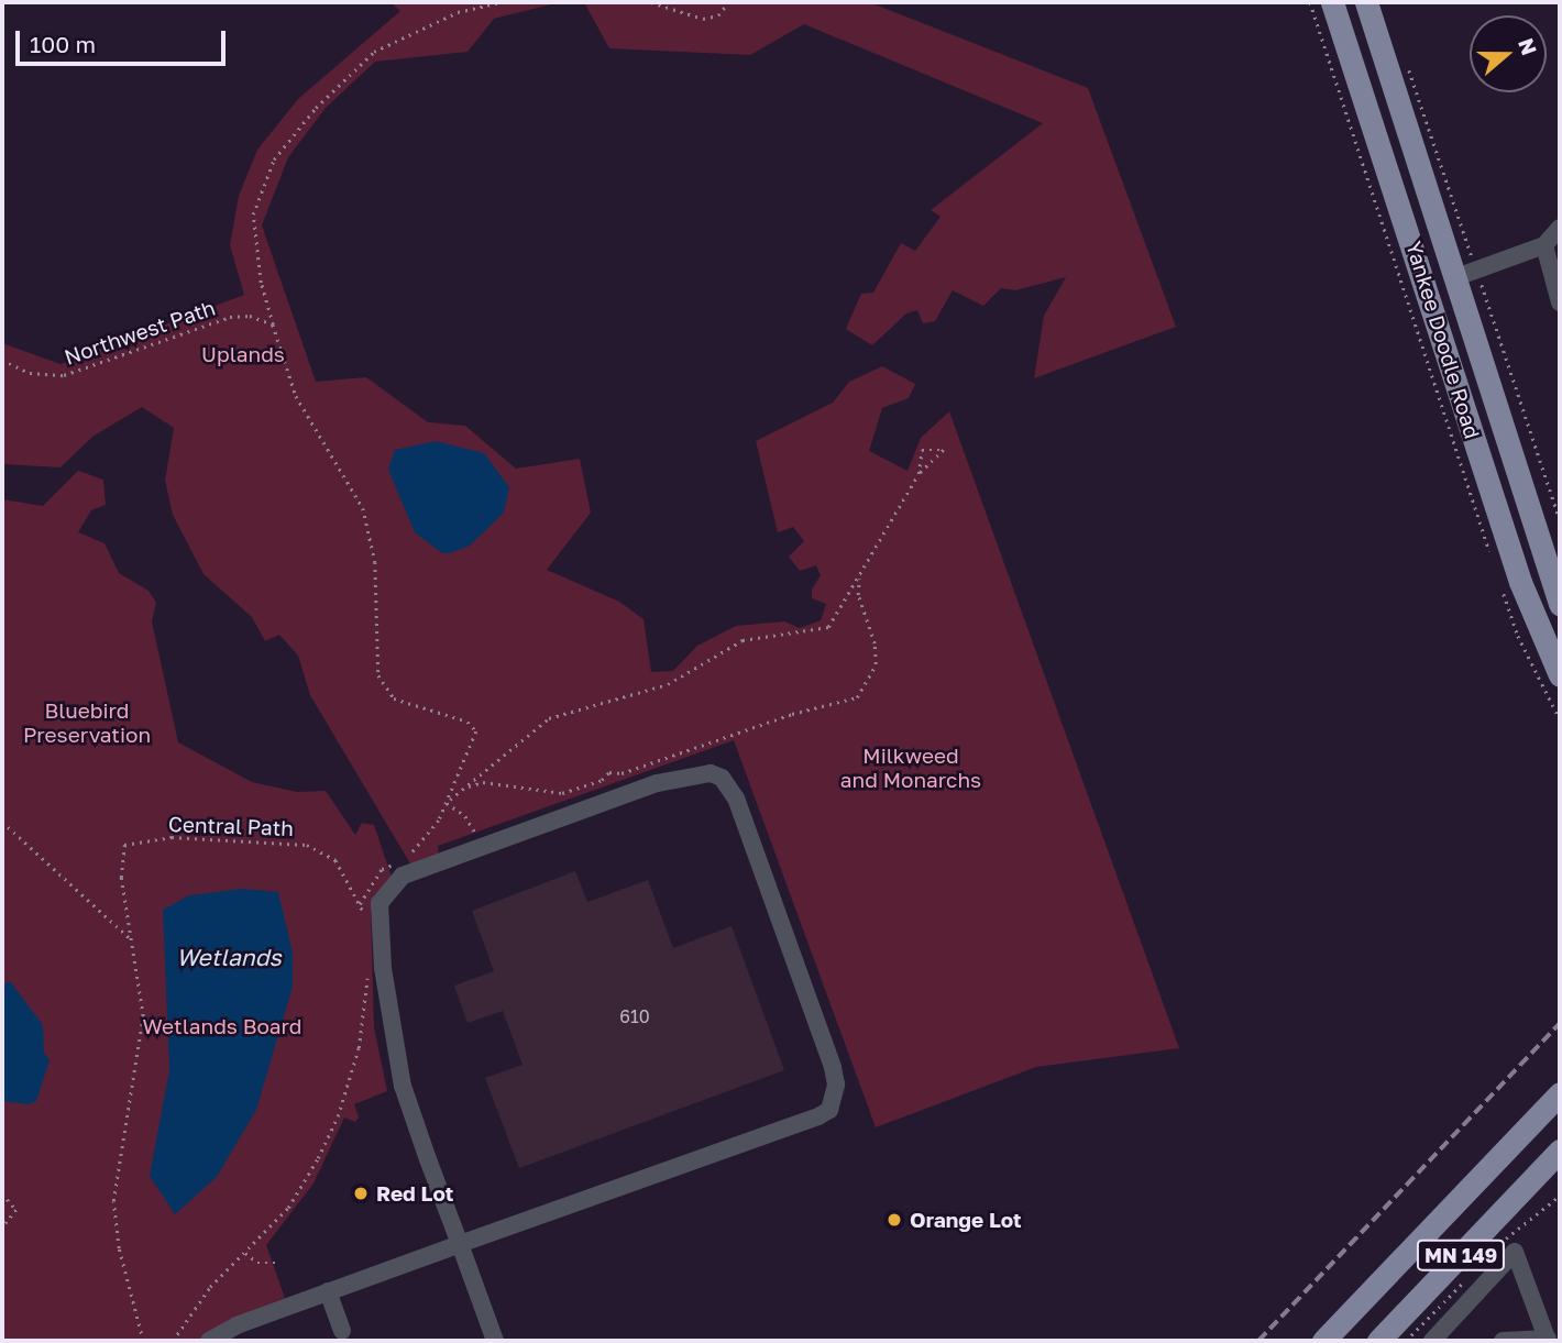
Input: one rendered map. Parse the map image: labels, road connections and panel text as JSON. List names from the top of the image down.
{
  "streets": {
    "main road": ["Yankee Doodle Road", "MN 149"],
    "path": ["Northwest Path", "Central Path"]
  },
  "water": ["Wetlands"],
  "parks": [
    "Uplands",
    "Bluebird Preservation",
    "Milkweed and Monarchs",
    "Wetlands Board"
  ],
  "places": ["Red Lot", "Orange Lot"],
  "house_numbers": ["610"],
  "scale_bar": "100 m",
  "north": "right"
}
